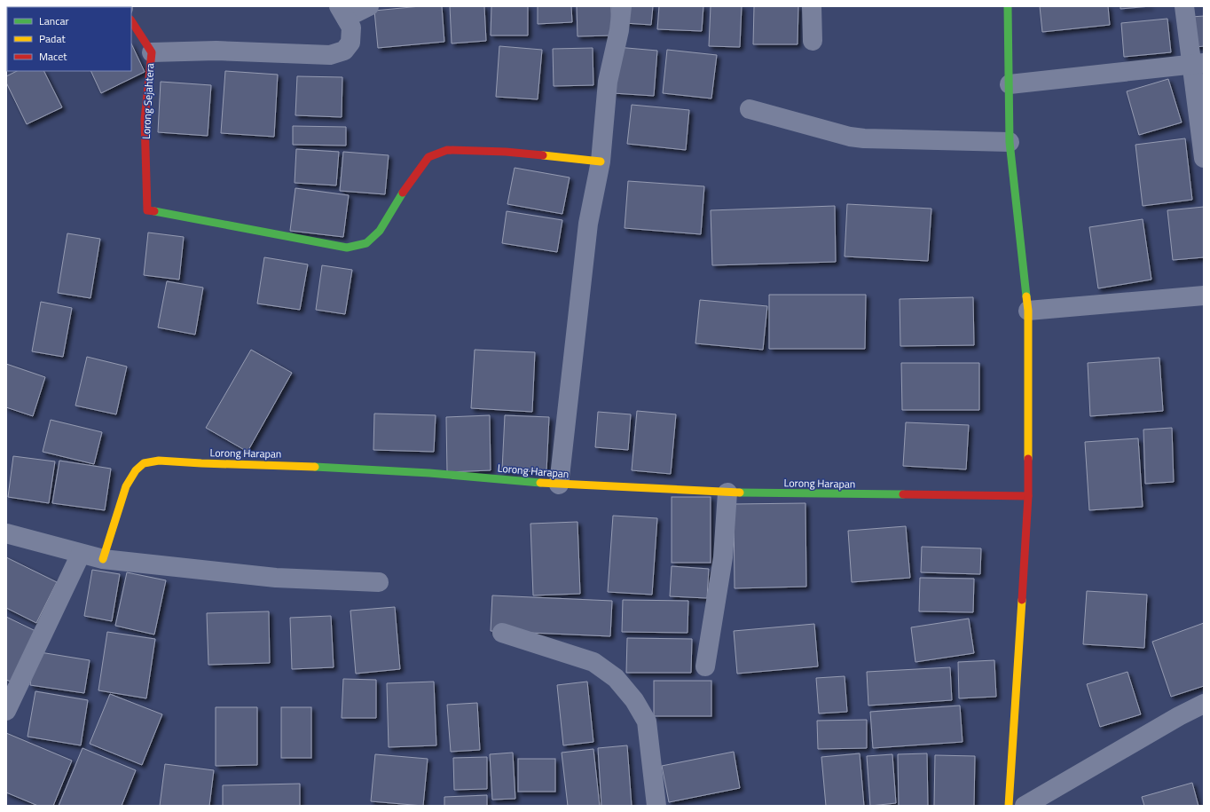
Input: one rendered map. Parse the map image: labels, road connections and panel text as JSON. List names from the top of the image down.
{
  "streets": {
    "street": ["Lorong Sejahtera", "Lorong Harapan"]
  },
  "legend": ["Lancar", "Padat", "Macet"]
}
